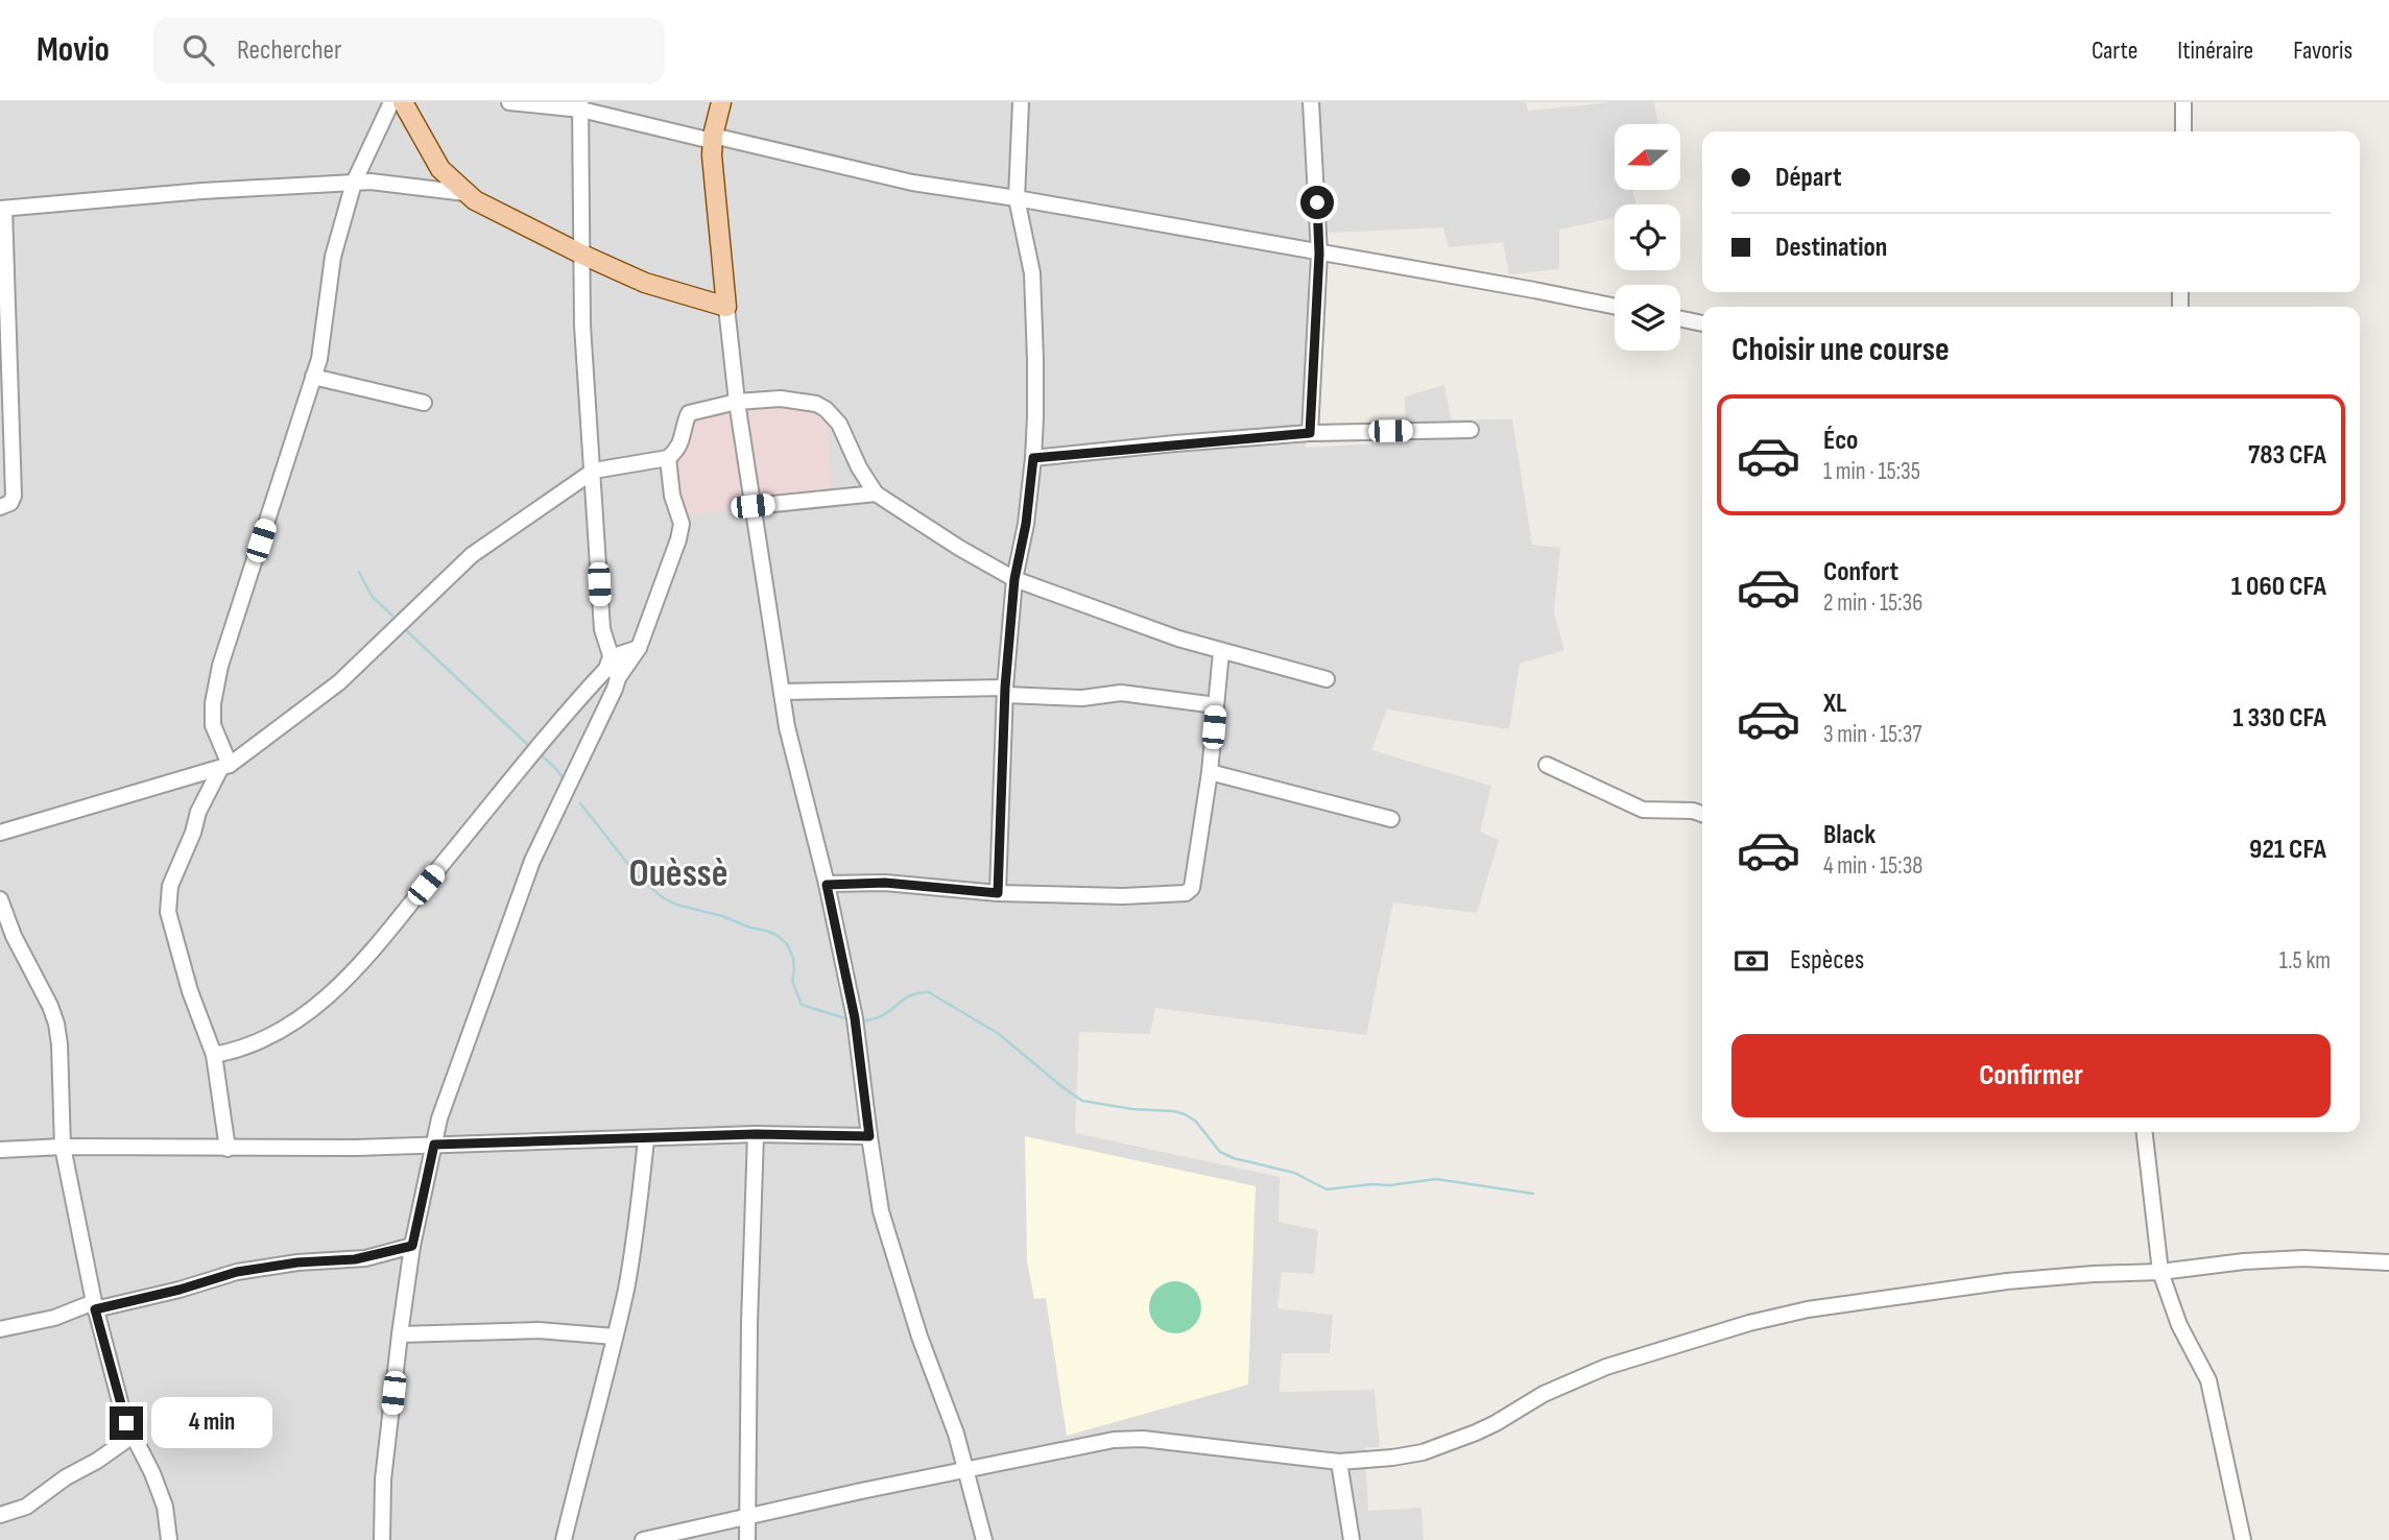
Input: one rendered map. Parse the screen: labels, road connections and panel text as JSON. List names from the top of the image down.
{
  "districts": ["Ouèssè"],
  "north": "left",
  "page": {
    "header": "Movio",
    "search": "Rechercher",
    "nav": ["Carte", "Itinéraire", "Favoris"],
    "banner": ["Départ", "Destination"],
    "heading": "Choisir une course",
    "list": [
      {
        "name": "Éco",
        "note": "1 min · 15:35",
        "value": "783 CFA"
      },
      {
        "name": "Confort",
        "note": "2 min · 15:36",
        "value": "1 060 CFA"
      },
      {
        "name": "XL",
        "note": "3 min · 15:37",
        "value": "1 330 CFA"
      },
      {
        "name": "Black",
        "note": "4 min · 15:38",
        "value": "921 CFA"
      }
    ],
    "pay": ["Espèces", "1.5 km"],
    "buttons": "Confirmer",
    "bubble": "4 min"
  }
}
